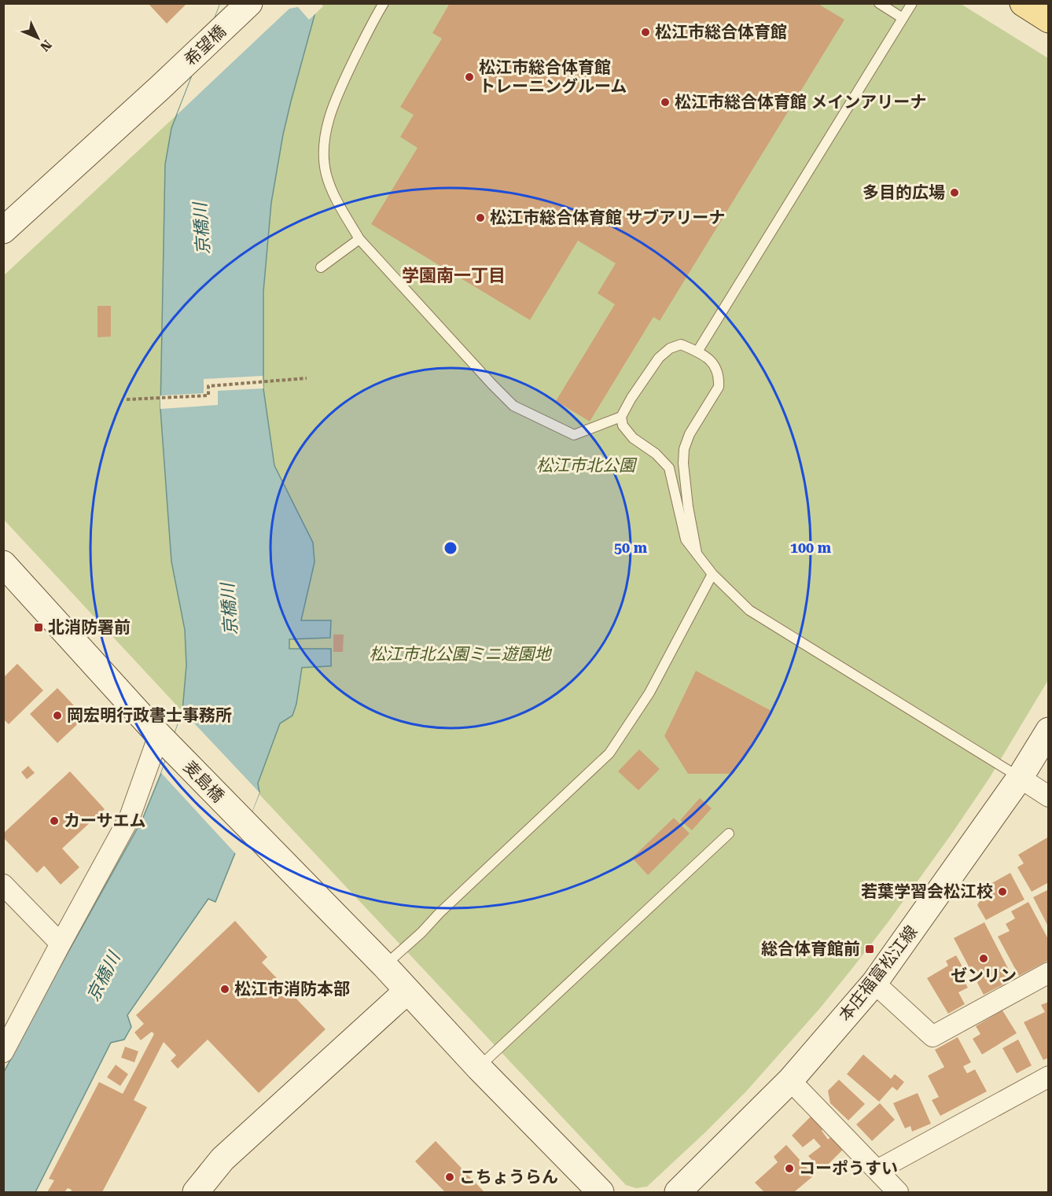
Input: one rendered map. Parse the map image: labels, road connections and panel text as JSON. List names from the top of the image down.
{
  "streets": {
    "street": ["希望橋", "麦島橋", "本庄福富松江線"]
  },
  "districts": ["学園南一丁目"],
  "water": ["京橋川"],
  "parks": ["松江市北公園", "松江市北公園ミニ遊園地"],
  "places": {
    "other": [
      "松江市総合体育館",
      "松江市総合体育館 トレーニングルーム",
      "松江市総合体育館 メインアリーナ",
      "多目的広場",
      "松江市総合体育館 サブアリーナ",
      "岡宏明行政書士事務所",
      "カーサエム",
      "若葉学習会松江校",
      "ゼンリン",
      "松江市消防本部",
      "コーポうすい",
      "こちょうらん"
    ],
    "transit": ["北消防署前", "総合体育館前"]
  },
  "north": "bottom right",
  "rings": ["50 m", "100 m"]
}
